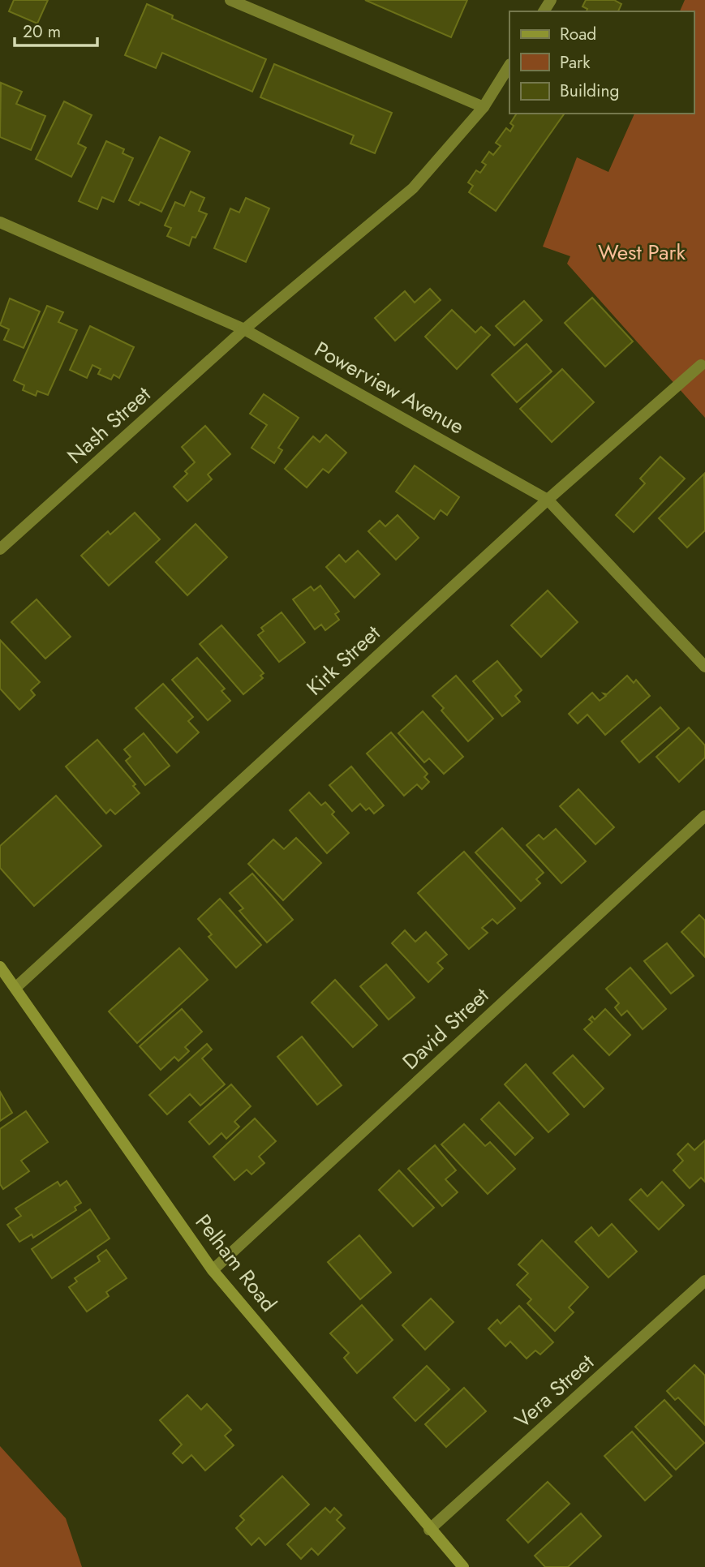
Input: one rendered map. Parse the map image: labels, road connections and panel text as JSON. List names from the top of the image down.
{
  "streets": {
    "main road": ["Pelham Road"],
    "street": [
      "Powerview Avenue",
      "Nash Street",
      "Kirk Street",
      "David Street",
      "Vera Street"
    ]
  },
  "crossings": [
    ["Powerview Avenue", "Nash Street"],
    ["Powerview Avenue", "Kirk Street"],
    ["Kirk Street", "Pelham Road"],
    ["David Street", "Pelham Road"],
    ["Pelham Road", "Vera Street"]
  ],
  "parks": ["West Park"],
  "legend": ["Road", "Park", "Building"],
  "scale_bar": "20 m"
}
